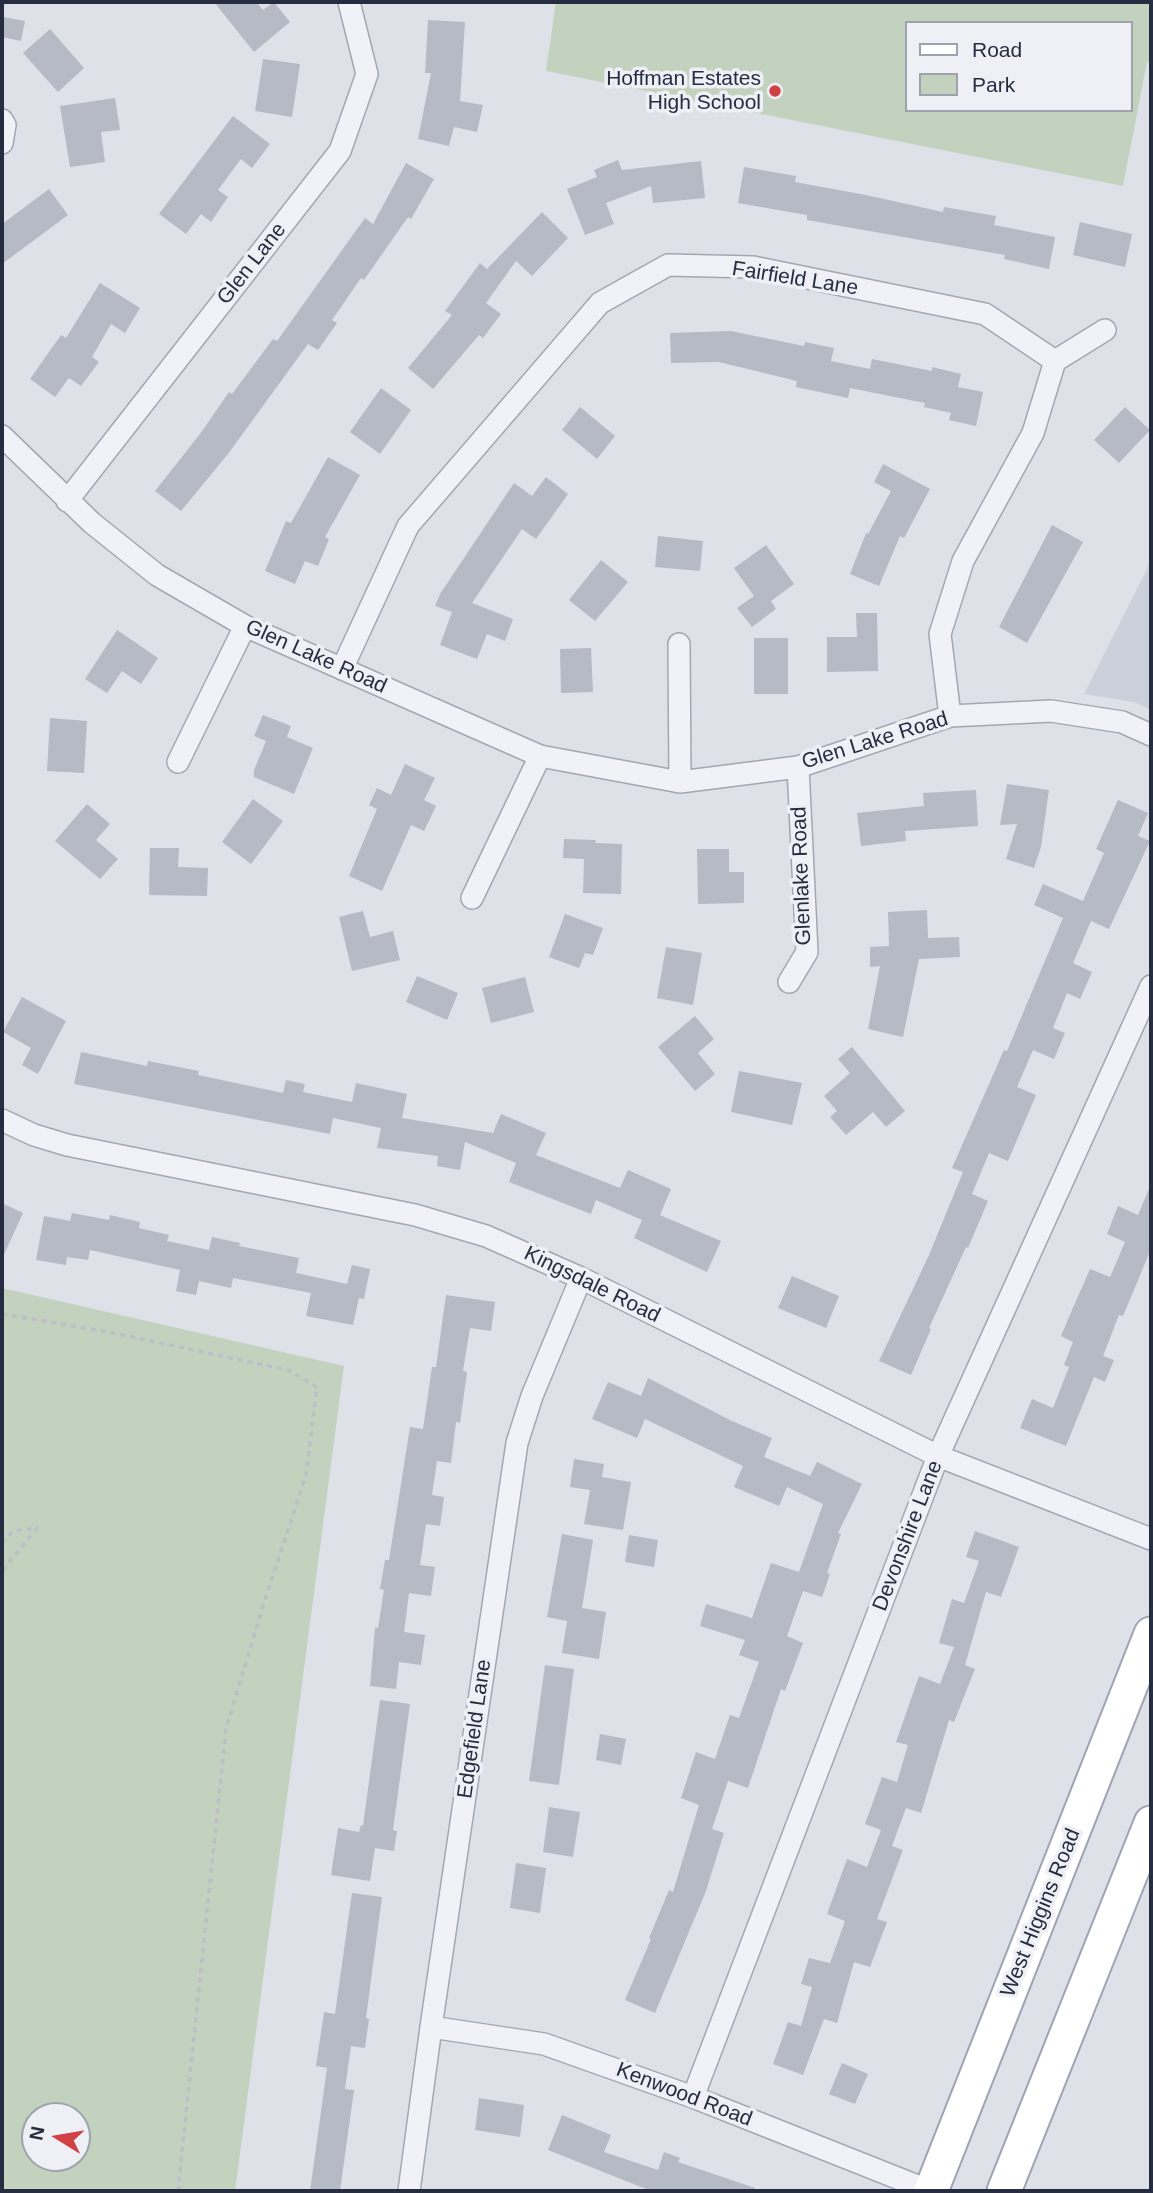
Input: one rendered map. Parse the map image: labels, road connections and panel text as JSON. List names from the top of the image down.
{
  "streets": {
    "main road": ["West Higgins Road"],
    "street": [
      "Glen Lane",
      "Fairfield Lane",
      "Glen Lake Road",
      "Glenlake Road",
      "Kingsdale Road",
      "Devonshire Lane",
      "Edgefield Lane",
      "Kenwood Road"
    ]
  },
  "crossings": [
    ["Glen Lane", "Glen Lake Road"],
    ["Fairfield Lane", "Glen Lake Road"],
    ["Glen Lake Road", "Glenlake Road"],
    ["Kingsdale Road", "Devonshire Lane"],
    ["Kingsdale Road", "Edgefield Lane"],
    ["Devonshire Lane", "Kenwood Road"],
    ["Edgefield Lane", "Kenwood Road"],
    ["West Higgins Road", "Kenwood Road"]
  ],
  "places": ["Hoffman Estates High School"],
  "legend": ["Road", "Park"],
  "north": "left"
}
